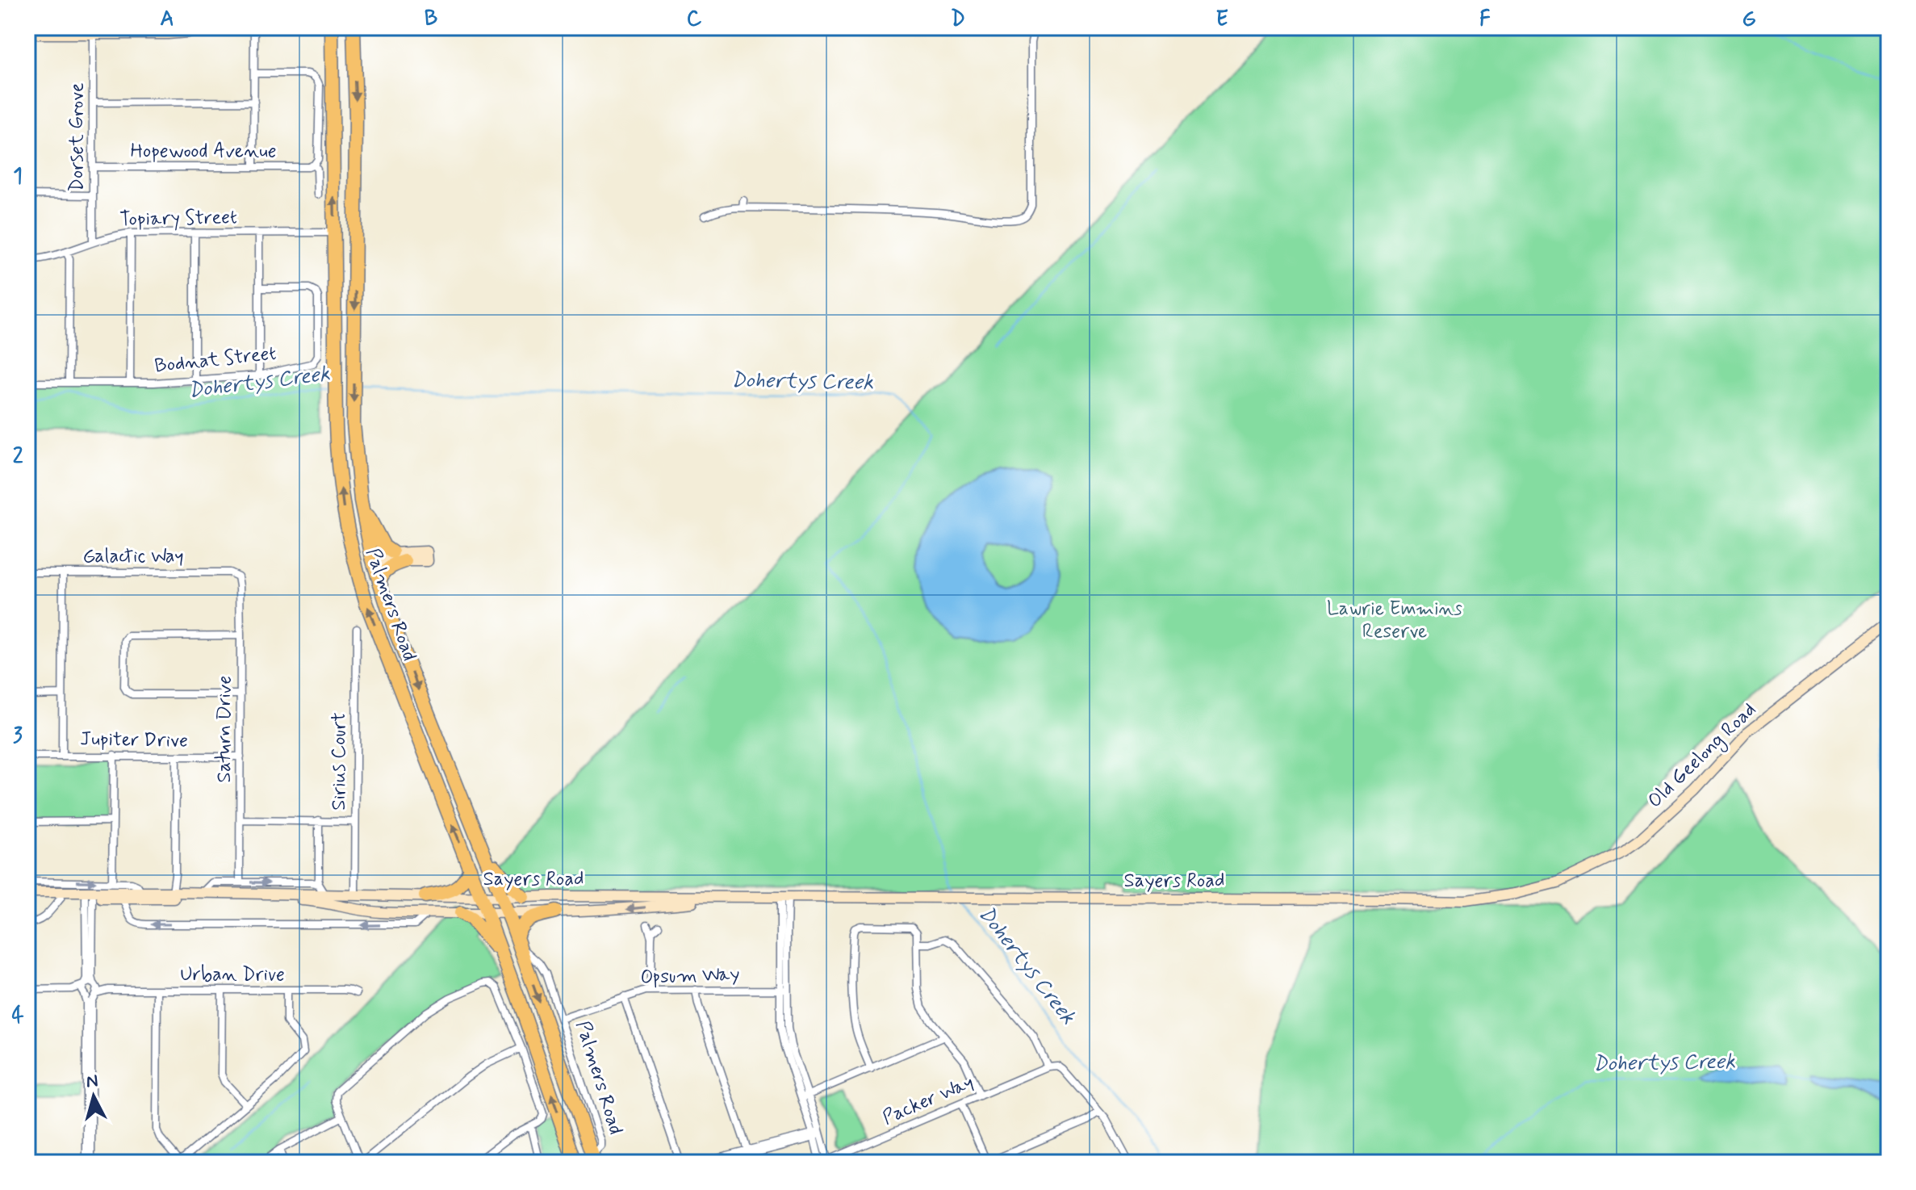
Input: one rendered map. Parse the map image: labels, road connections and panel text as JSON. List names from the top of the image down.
{
  "streets": {
    "highway": ["Palmers Road"],
    "main road": ["Old Geelong Road", "Sayers Road"],
    "street": [
      "Dorset Grove",
      "Hopewood Avenue",
      "Topiary Street",
      "Bodnat Street",
      "Galactic Way",
      "Saturn Drive",
      "Jupiter Drive",
      "Sirius Court",
      "Urban Drive",
      "Opsum Way",
      "Packer Way"
    ]
  },
  "crossings": [
    ["Dorset Grove", "Hopewood Avenue"],
    ["Dorset Grove", "Topiary Street"],
    ["Topiary Street", "Palmers Road"],
    ["Galactic Way", "Saturn Drive"],
    ["Palmers Road", "Sayers Road"],
    ["Palmers Road", "Opsum Way"],
    ["Saturn Drive", "Jupiter Drive"],
    ["Saturn Drive", "Sayers Road"],
    ["Old Geelong Road", "Sayers Road"],
    ["Sirius Court", "Sayers Road"]
  ],
  "water": ["Dohertys Creek"],
  "parks": ["Lawrie Emmins Reserve"],
  "north": "top",
  "grid": {
    "columns": [
      "A",
      "B",
      "C",
      "D",
      "E",
      "F",
      "G"
    ],
    "rows": [
      "1",
      "2",
      "3",
      "4"
    ]
  }
}
